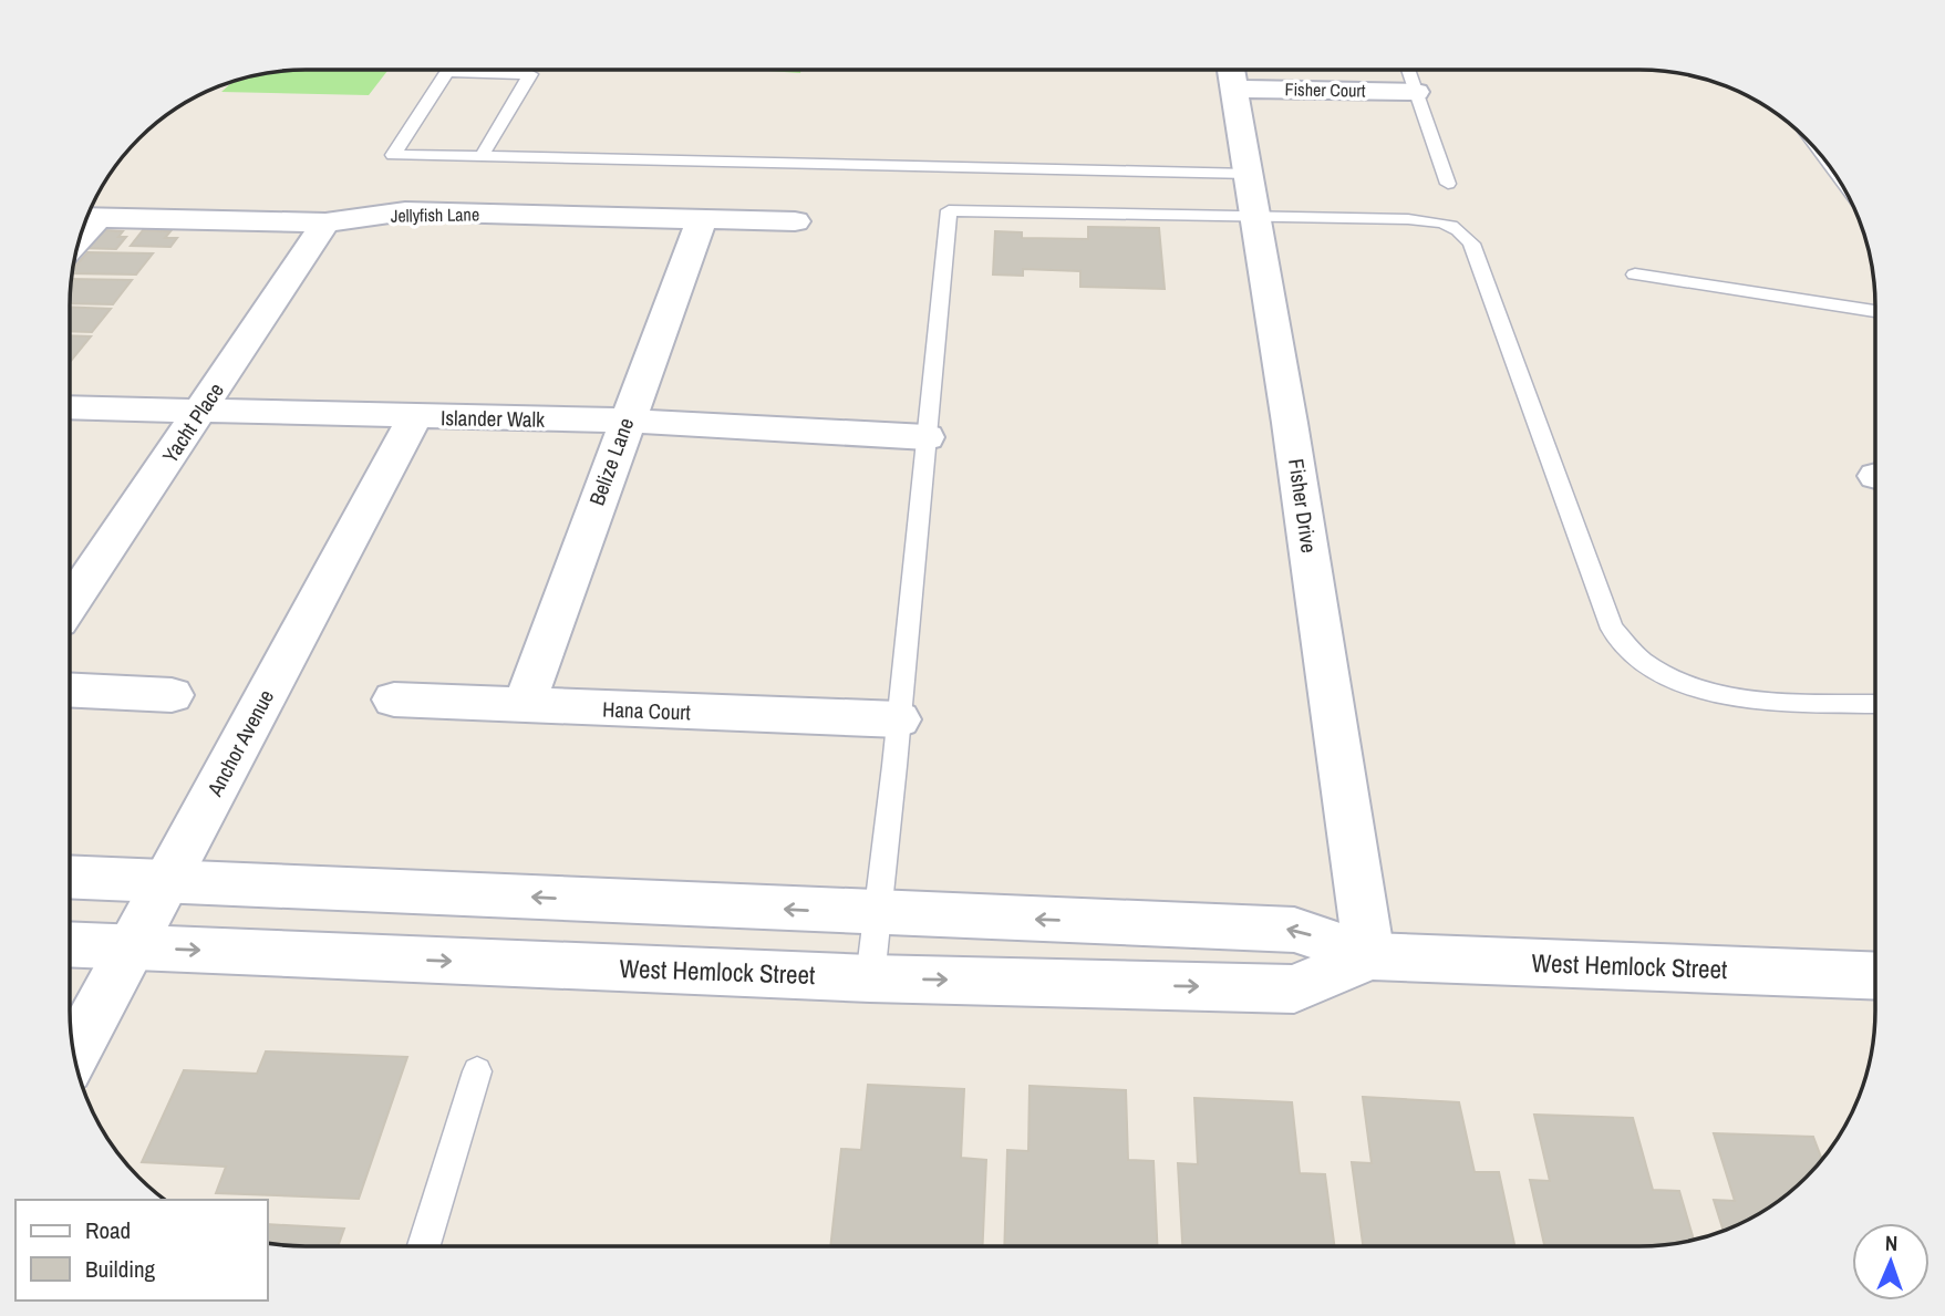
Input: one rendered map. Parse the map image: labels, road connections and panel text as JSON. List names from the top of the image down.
{
  "streets": {
    "street": [
      "Fisher Court",
      "Jellyfish Lane",
      "Islander Walk",
      "Yacht Place",
      "Belize Lane",
      "Fisher Drive",
      "Hana Court",
      "Anchor Avenue",
      "West Hemlock Street"
    ]
  },
  "crossings": [
    ["Fisher Court", "Fisher Drive"],
    ["Jellyfish Lane", "Yacht Place"],
    ["Jellyfish Lane", "Belize Lane"],
    ["Islander Walk", "Yacht Place"],
    ["Islander Walk", "Belize Lane"],
    ["Islander Walk", "Anchor Avenue"],
    ["Belize Lane", "Hana Court"],
    ["Fisher Drive", "West Hemlock Street"],
    ["Anchor Avenue", "West Hemlock Street"]
  ],
  "legend": ["Road", "Building"],
  "north": "top"
}
